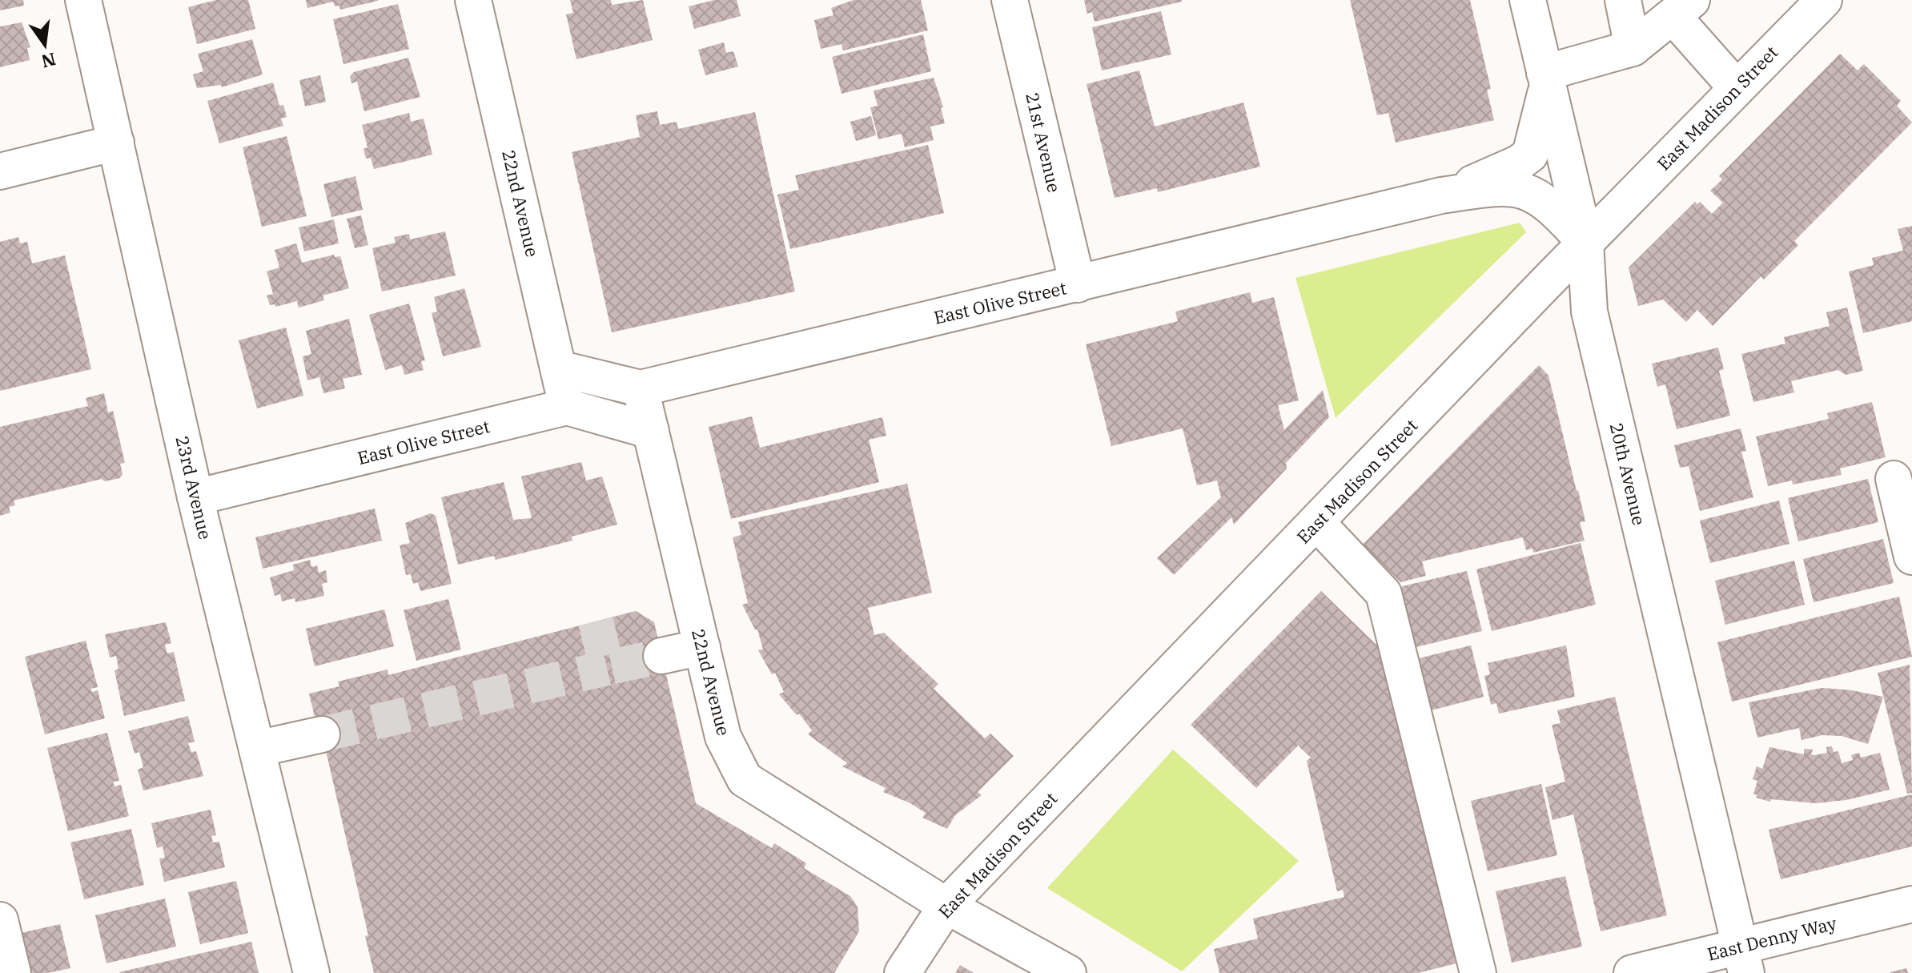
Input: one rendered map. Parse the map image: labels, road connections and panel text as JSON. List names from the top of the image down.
{
  "streets": {
    "street": [
      "East Madison Street",
      "21st Avenue",
      "22nd Avenue",
      "East Olive Street",
      "20th Avenue",
      "23rd Avenue",
      "East Denny Way"
    ]
  },
  "crossings": [
    ["East Madison Street", "22nd Avenue"],
    ["East Madison Street", "East Olive Street"],
    ["East Madison Street", "20th Avenue"],
    ["21st Avenue", "East Olive Street"],
    ["22nd Avenue", "East Olive Street"],
    ["East Olive Street", "20th Avenue"],
    ["East Olive Street", "23rd Avenue"],
    ["20th Avenue", "East Denny Way"]
  ],
  "north": "bottom"
}
